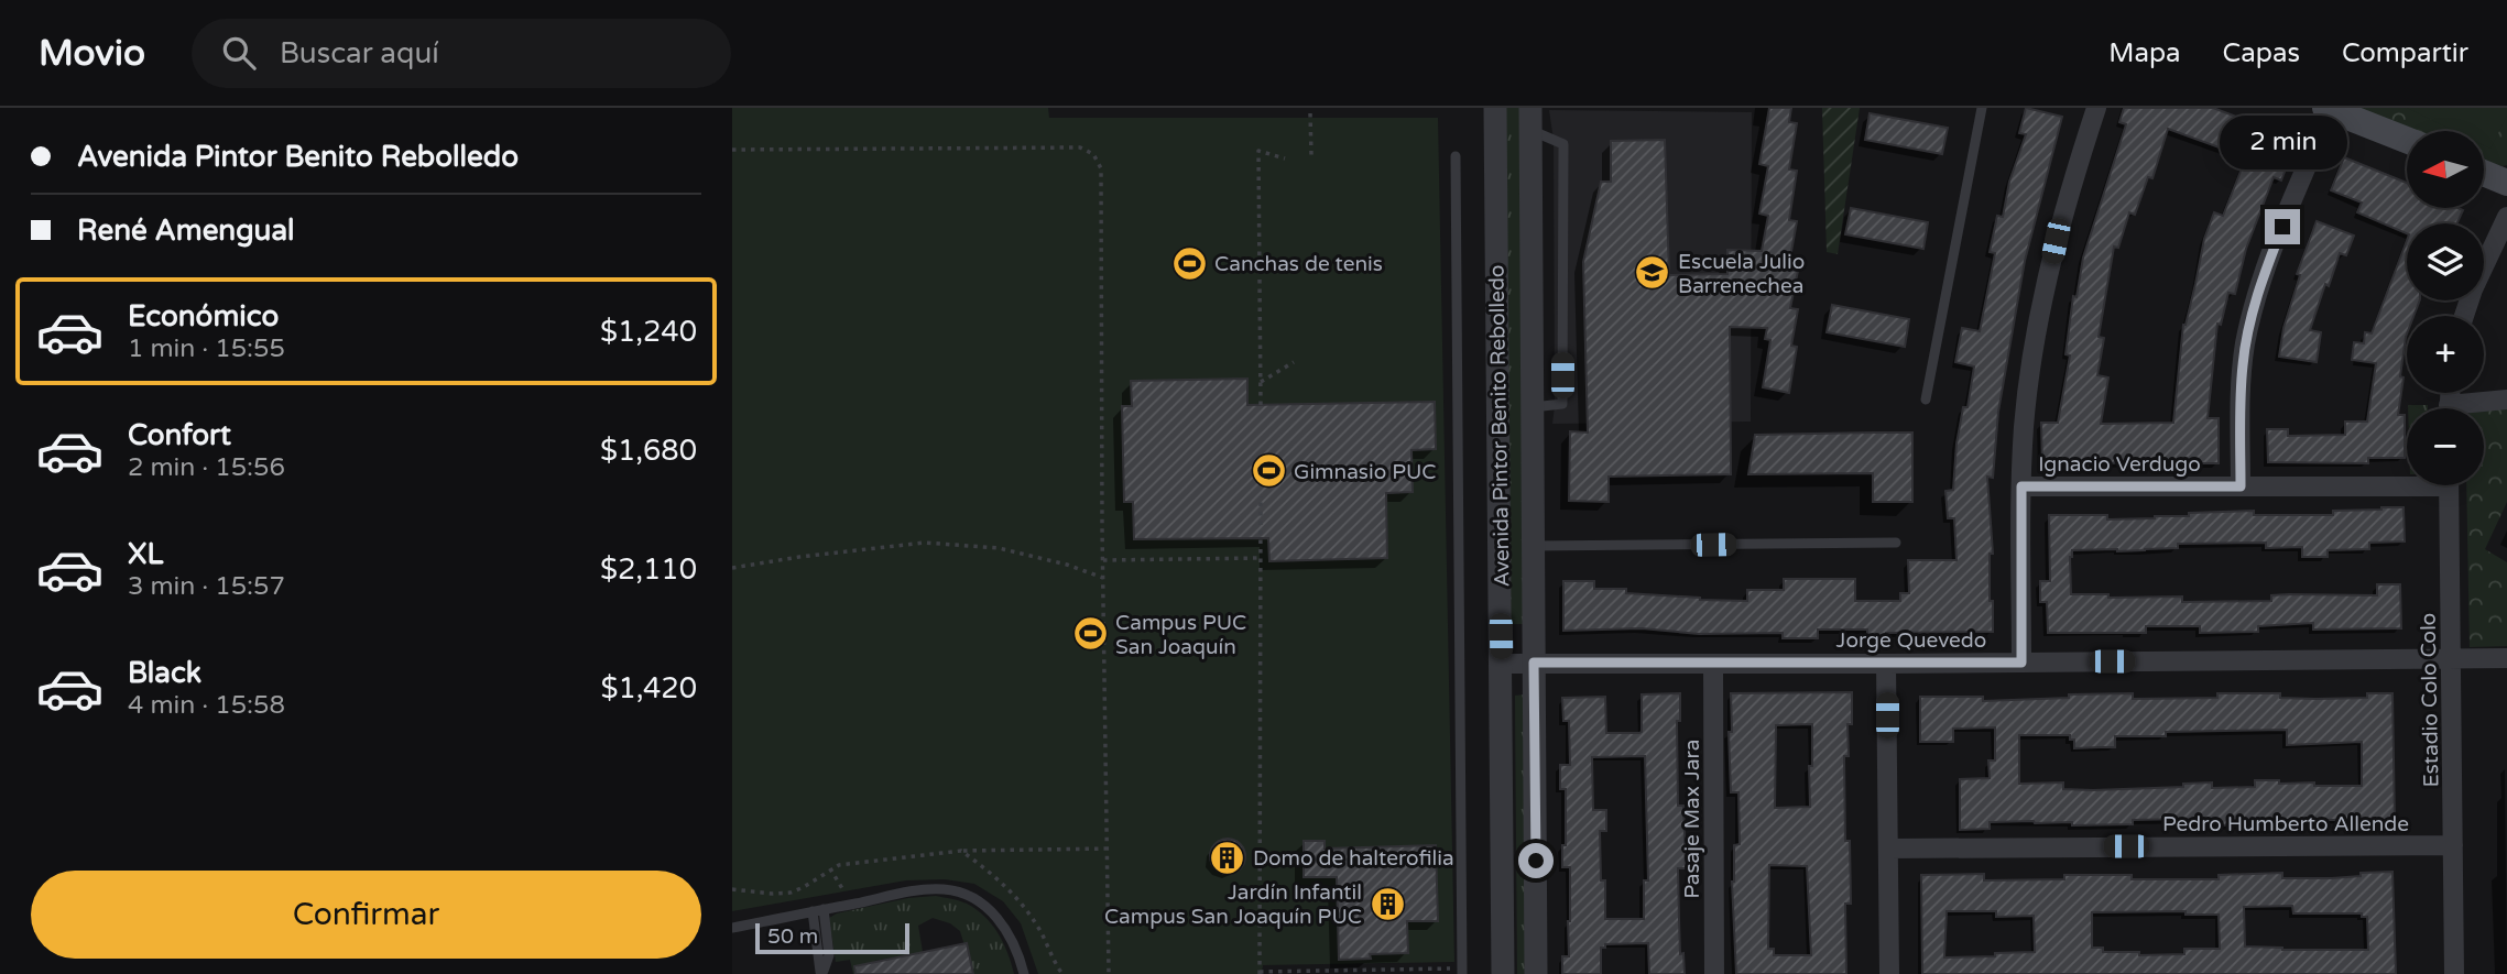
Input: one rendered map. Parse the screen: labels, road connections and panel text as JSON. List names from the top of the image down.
{
  "streets": {
    "street": [
      "Avenida Pintor Benito Rebolledo",
      "Ignacio Verdugo",
      "Jorge Quevedo",
      "Estadio Colo Colo",
      "Pasaje Max Jara",
      "Pedro Humberto Allende"
    ]
  },
  "crossings": [
    ["Avenida Pintor Benito Rebolledo", "Jorge Quevedo"],
    ["Jorge Quevedo", "Estadio Colo Colo"],
    ["Jorge Quevedo", "Pasaje Max Jara"],
    ["Estadio Colo Colo", "Pedro Humberto Allende"]
  ],
  "places": {
    "sports": ["Canchas de tenis", "Gimnasio PUC", "Campus PUC San Joaquín"],
    "school or university": ["Escuela Julio Barrenechea"],
    "building": ["Domo de halterofilia", "Jardín Infantil Campus San Joaquín PUC"]
  },
  "scale_bar": "50 m",
  "north": "left",
  "page": {
    "header": "Movio",
    "search": "Buscar aquí",
    "nav": ["Mapa", "Capas", "Compartir"],
    "banner": ["Avenida Pintor Benito Rebolledo", "René Amengual"],
    "bubble": "2 min",
    "map_buttons": ["+", "−"],
    "list": [
      {
        "name": "Económico",
        "note": "1 min · 15:55",
        "value": "$1,240"
      },
      {
        "name": "Confort",
        "note": "2 min · 15:56",
        "value": "$1,680"
      },
      {
        "name": "XL",
        "note": "3 min · 15:57",
        "value": "$2,110"
      },
      {
        "name": "Black",
        "note": "4 min · 15:58",
        "value": "$1,420"
      }
    ],
    "buttons": "Confirmar",
    "scale": "50 m"
  }
}
